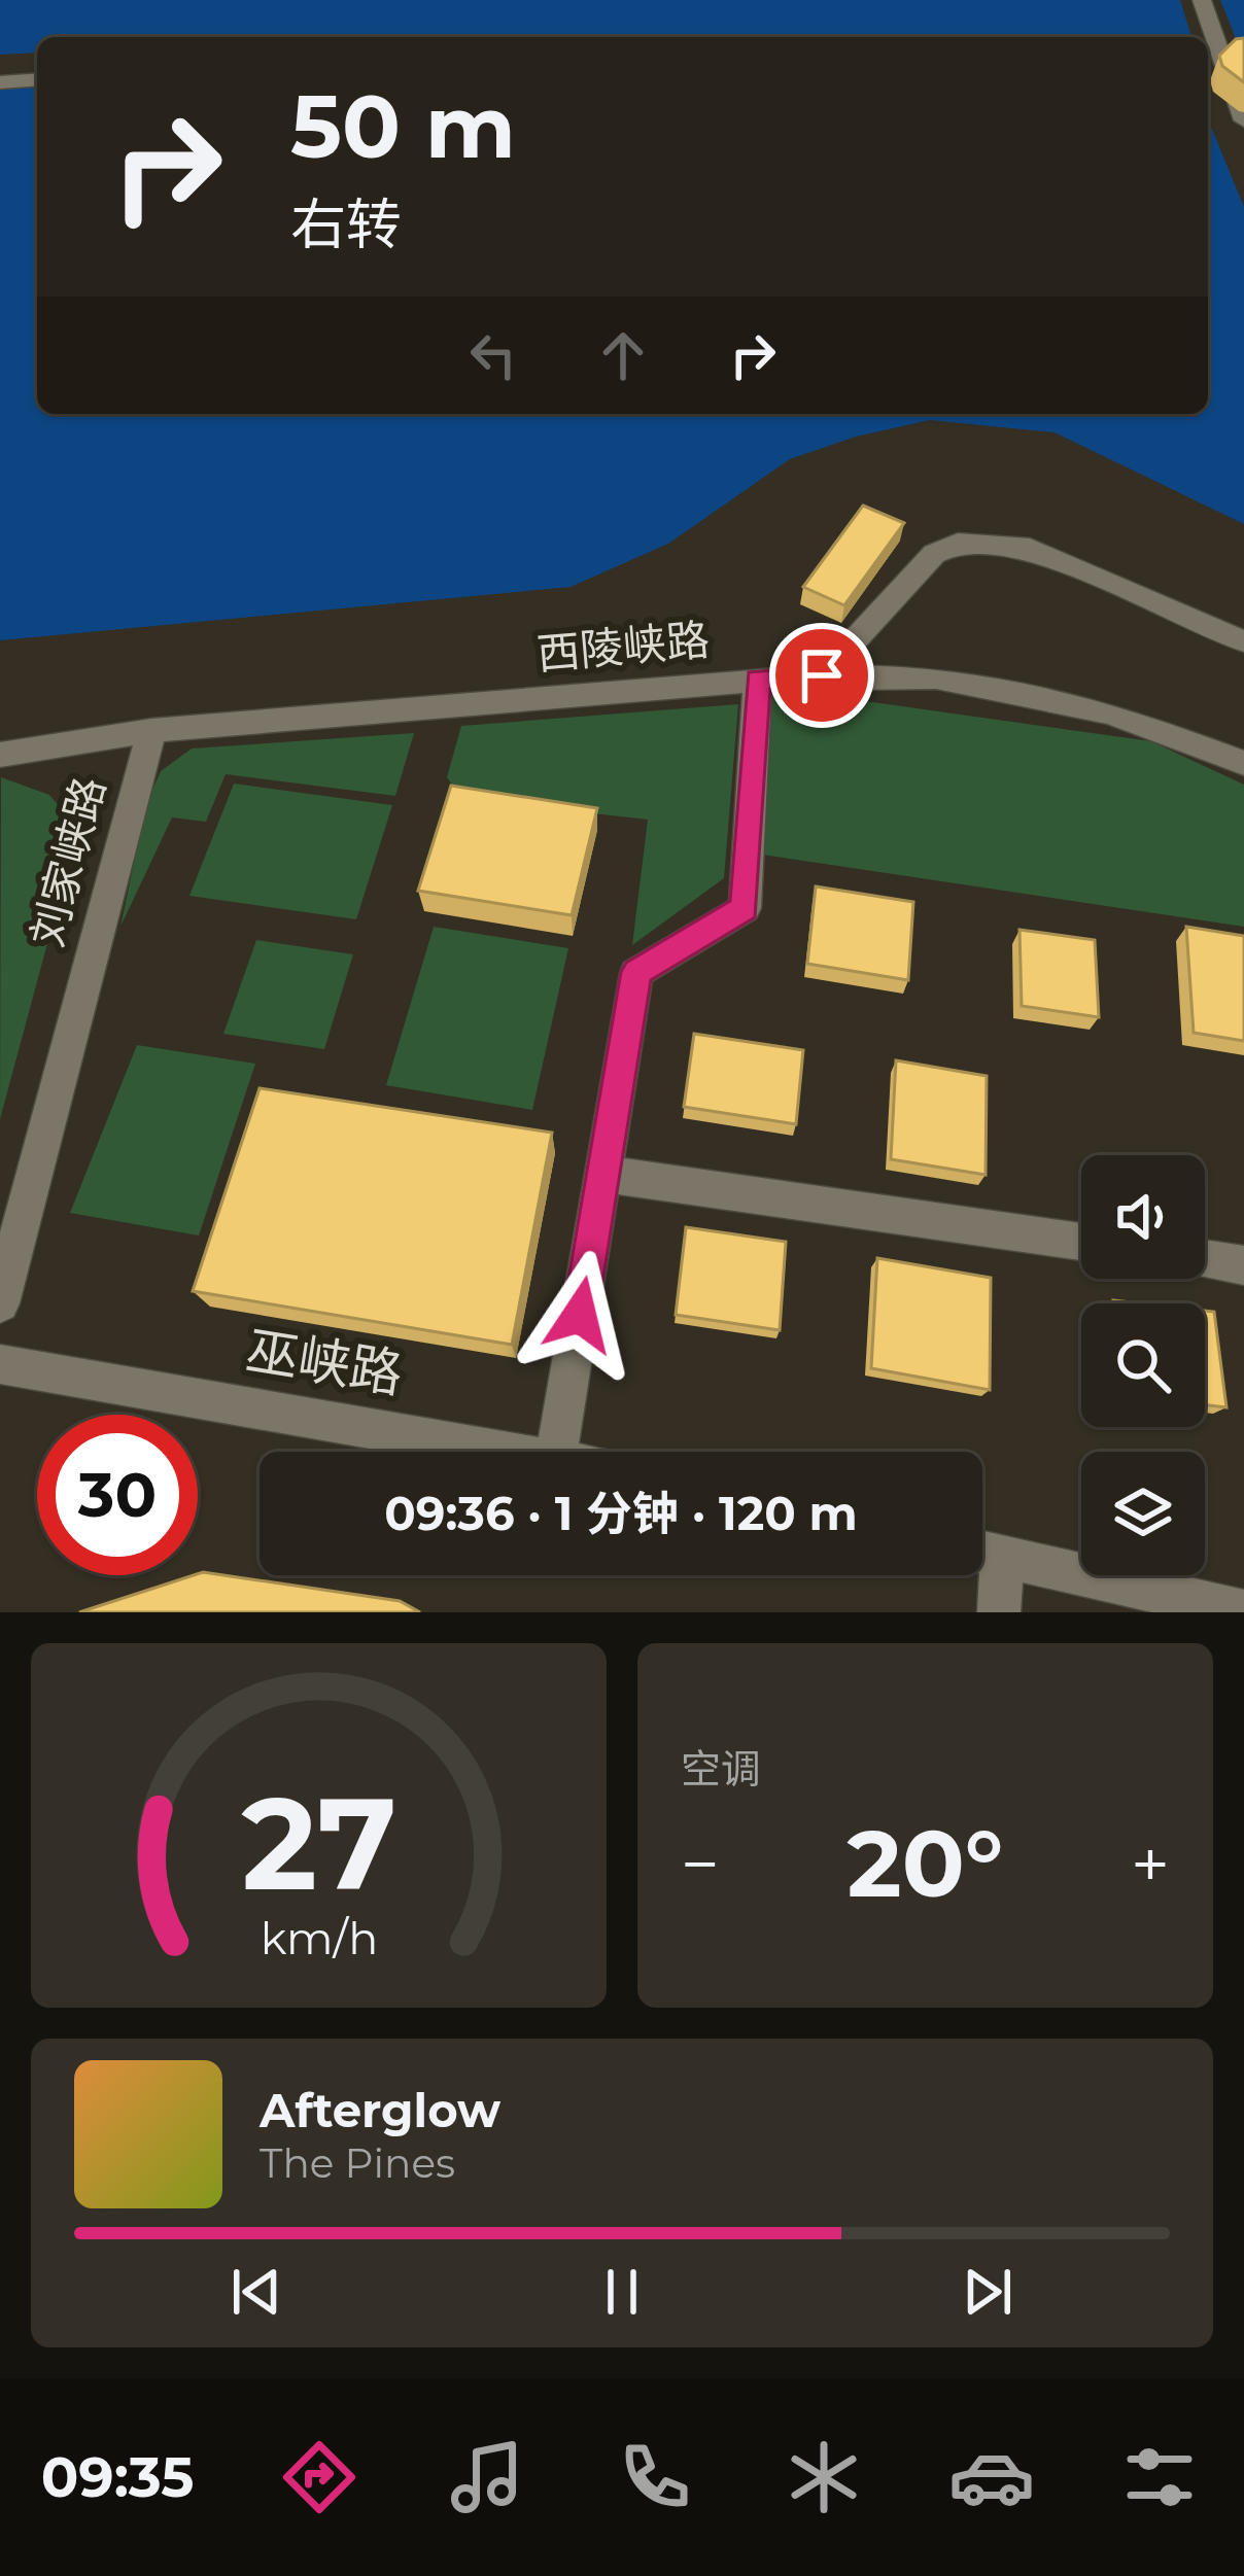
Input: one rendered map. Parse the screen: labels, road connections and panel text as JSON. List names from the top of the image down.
{
  "streets": {
    "street": ["西陵峡路", "刘家峡路", "巫峡路"]
  },
  "crossings": [
    ["西陵峡路", "刘家峡路"]
  ],
  "page": {
    "turn": ["50 m", "右转"],
    "limit": "30",
    "trip": "09:36 · 1 分钟 · 120 m",
    "tile": "空调",
    "heat": ["−", "20°", "+"],
    "song": ["Afterglow", "The Pines"],
    "tabs": "09:35",
    "gauge": ["27", "km/h"]
  }
}
